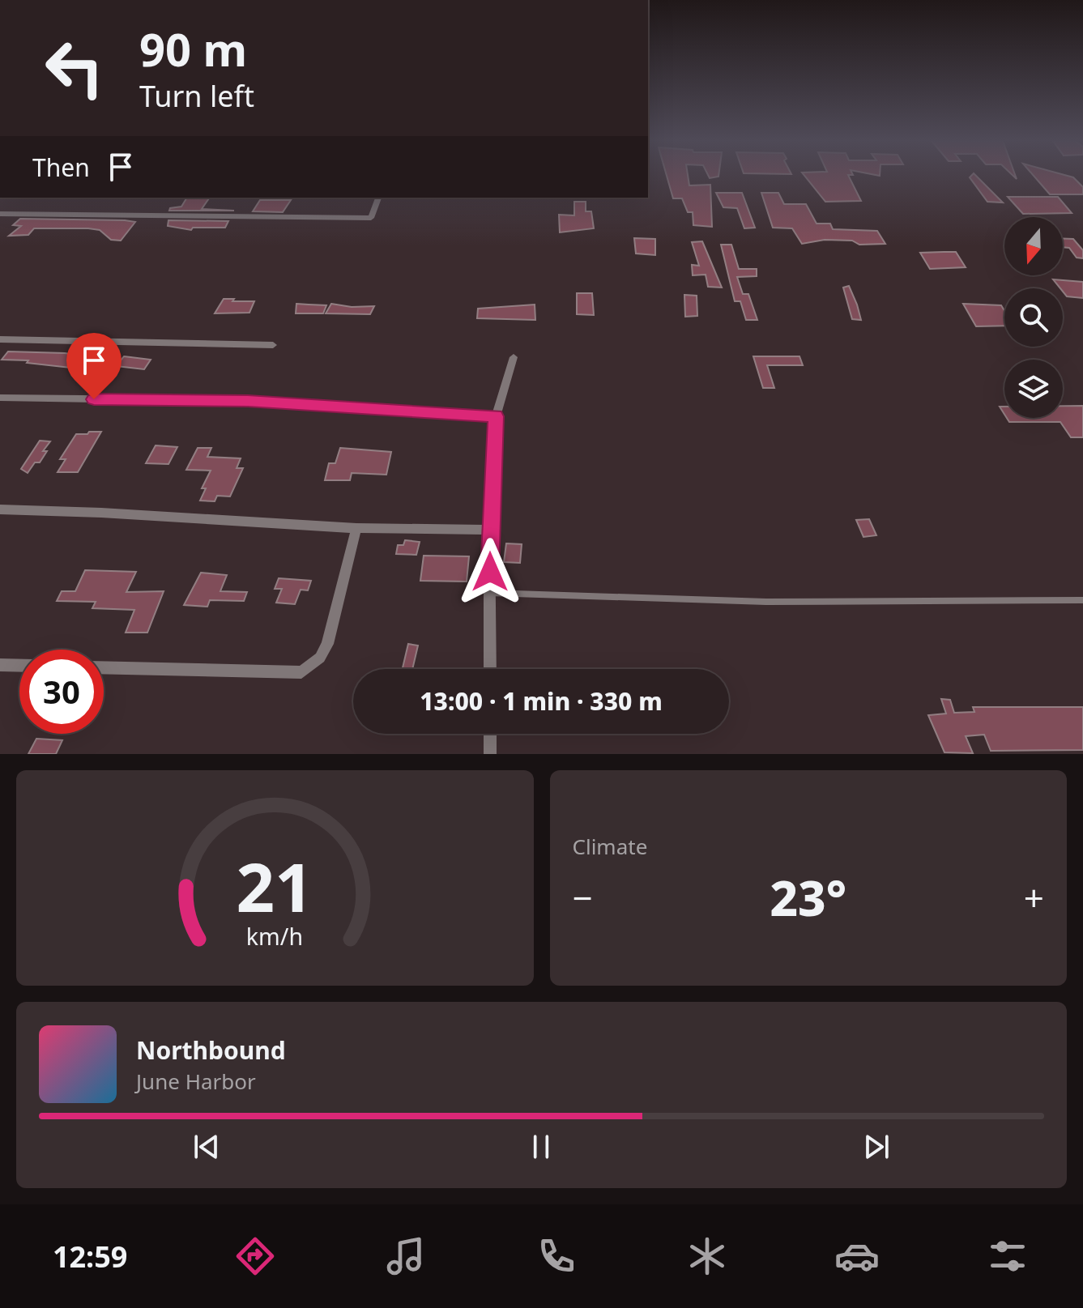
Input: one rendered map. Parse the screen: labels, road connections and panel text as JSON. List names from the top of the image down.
{
  "north": "bottom",
  "page": {
    "turn": ["90 m", "Turn left"],
    "then": "Then",
    "limit": "30",
    "trip": "13:00 · 1 min · 330 m",
    "tile": "Climate",
    "heat": ["−", "23°", "+"],
    "song": ["Northbound", "June Harbor"],
    "tabs": "12:59",
    "gauge": ["21", "km/h"]
  }
}
